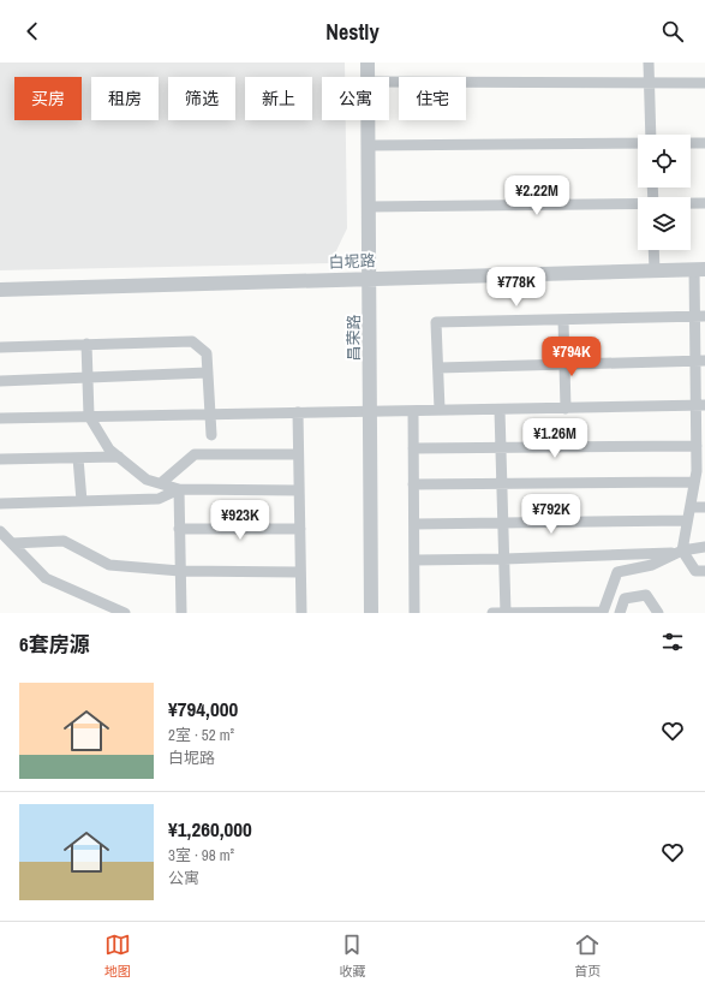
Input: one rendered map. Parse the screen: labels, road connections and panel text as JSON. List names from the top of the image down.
{
  "streets": {
    "street": ["白坭路", "昌荣路"]
  },
  "crossings": [
    ["白坭路", "昌荣路"]
  ],
  "page": {
    "header": "Nestly",
    "chip": [
      "买房",
      "租房",
      "筛选",
      "新上",
      "公寓",
      "住宅"
    ],
    "price": [
      "¥2.22M",
      "¥778K",
      "¥794K",
      "¥1.26M",
      "¥792K",
      "¥923K"
    ],
    "heading": "6套房源",
    "list": [
      {
        "name": "¥794,000",
        "note": "2室 · 52 m² · 白坭路"
      },
      {
        "name": "¥1,260,000",
        "note": "3室 · 98 m² · 公寓"
      }
    ],
    "tabs": ["地图", "收藏", "首页"]
  }
}
